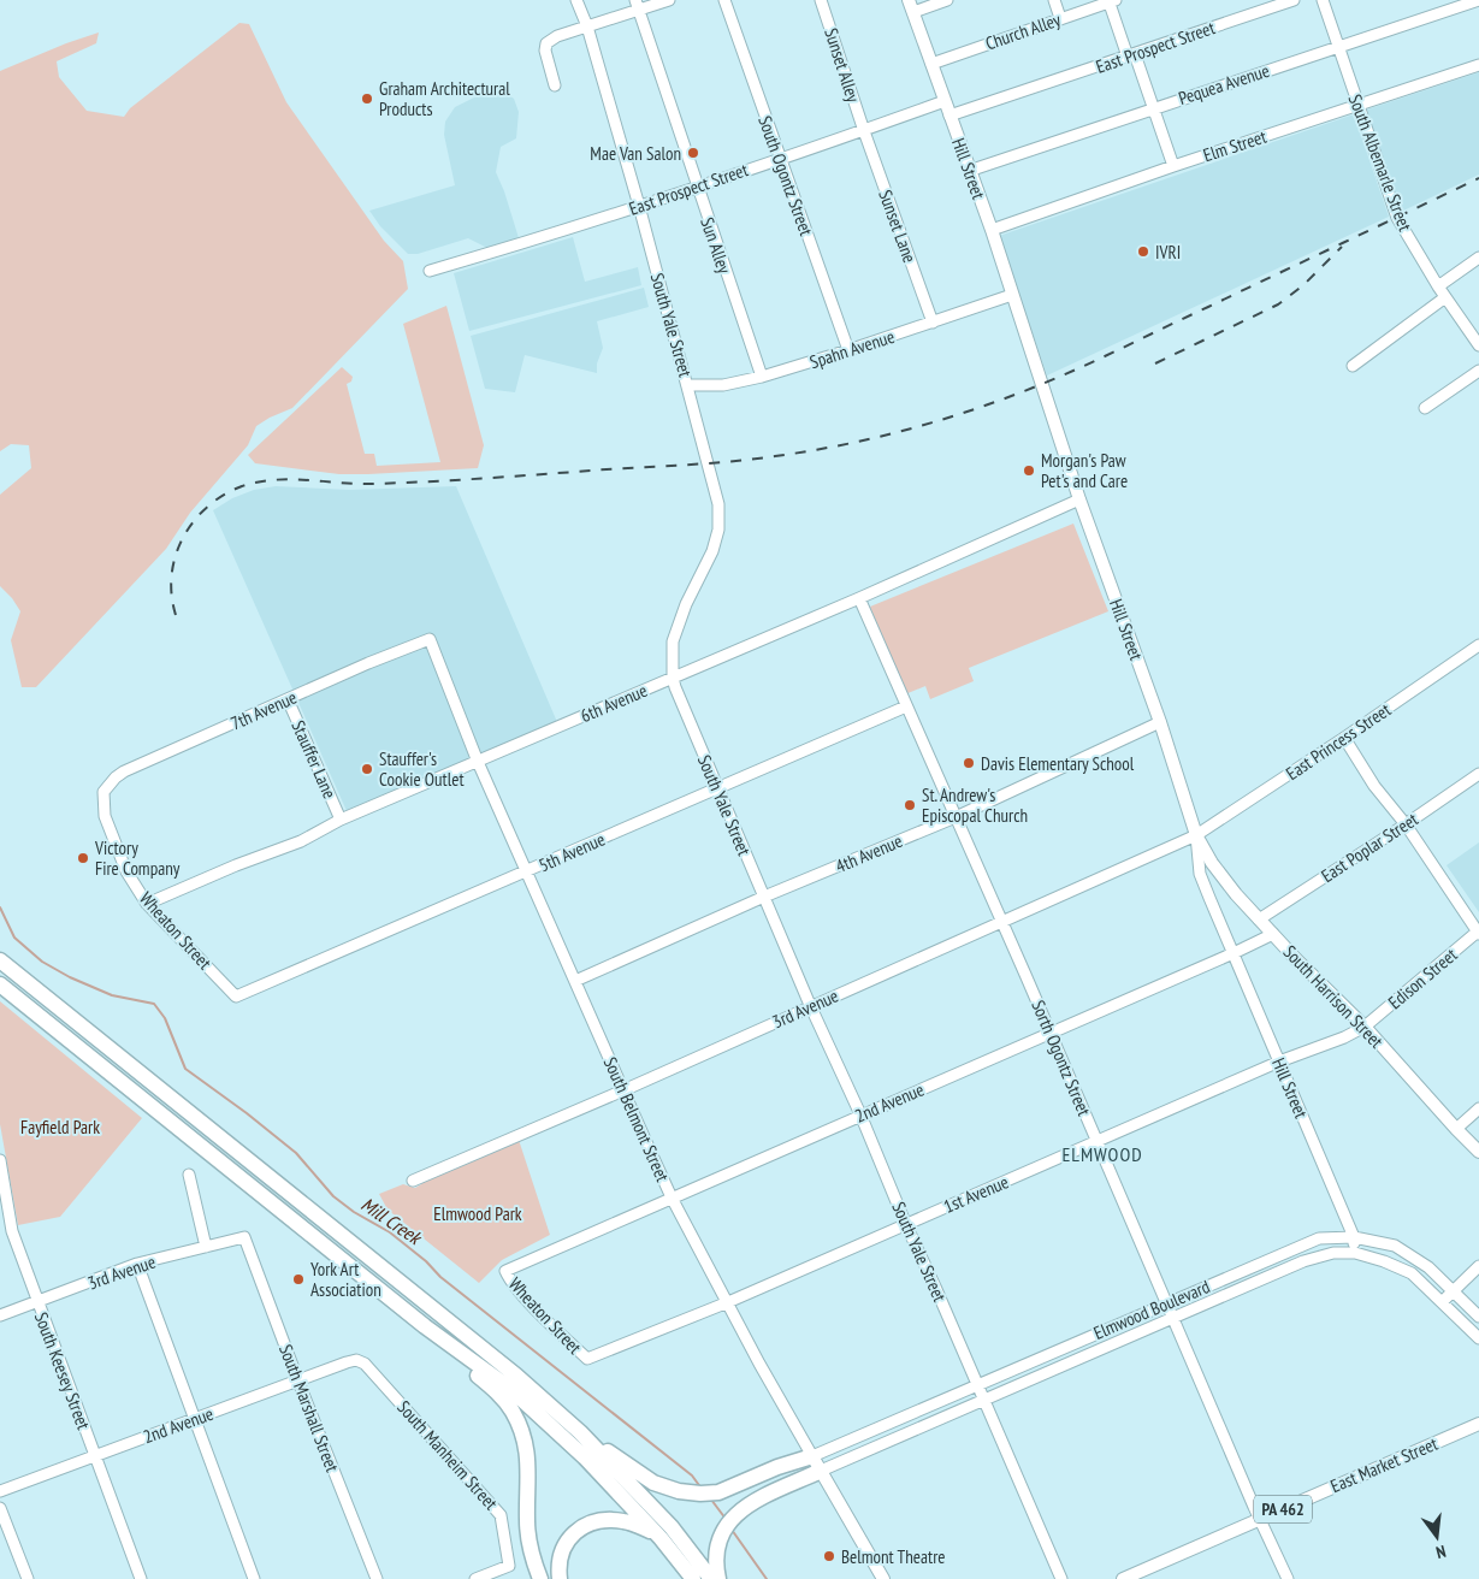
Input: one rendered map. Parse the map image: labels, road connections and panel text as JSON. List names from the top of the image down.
{
  "streets": {
    "main road": [
      "Hill Street",
      "South Harrison Street",
      "South Belmont Street",
      "East Market Street",
      "PA 462"
    ],
    "street": [
      "Church Alley",
      "East Prospect Street",
      "Sunset Alley",
      "Pequea Avenue",
      "Elm Street",
      "South Albemarle Street",
      "South Ogontz Street",
      "Sunset Lane",
      "Sun Alley",
      "South Yale Street",
      "Spahn Avenue",
      "6th Avenue",
      "7th Avenue",
      "East Princess Street",
      "Stauffer Lane",
      "East Poplar Street",
      "5th Avenue",
      "4th Avenue",
      "Wheaton Street",
      "Edison Street",
      "3rd Avenue",
      "Sorth Ogontz Street",
      "2nd Avenue",
      "1st Avenue",
      "Elmwood Boulevard",
      "South Keesey Street",
      "South Marshall Street",
      "South Manheim Street"
    ]
  },
  "crossings": [
    ["Church Alley", "Hill Street"],
    ["East Prospect Street", "Sunset Alley"],
    ["East Prospect Street", "Hill Street"],
    ["East Prospect Street", "South Ogontz Street"],
    ["East Prospect Street", "Sunset Lane"],
    ["East Prospect Street", "Sun Alley"],
    ["East Prospect Street", "South Yale Street"],
    ["Sunset Alley", "Sunset Lane"],
    ["Pequea Avenue", "South Albemarle Street"],
    ["Pequea Avenue", "Hill Street"],
    ["Elm Street", "South Albemarle Street"],
    ["Elm Street", "Hill Street"],
    ["Hill Street", "Spahn Avenue"],
    ["Hill Street", "6th Avenue"],
    ["Hill Street", "East Princess Street"],
    ["Hill Street", "4th Avenue"],
    ["Hill Street", "South Harrison Street"],
    ["Hill Street", "3rd Avenue"],
    ["Hill Street", "2nd Avenue"],
    ["Hill Street", "1st Avenue"],
    ["Hill Street", "Elmwood Boulevard"],
    ["South Ogontz Street", "Spahn Avenue"],
    ["Sunset Lane", "Spahn Avenue"],
    ["Sun Alley", "Spahn Avenue"],
    ["South Yale Street", "Spahn Avenue"],
    ["South Yale Street", "6th Avenue"],
    ["South Yale Street", "5th Avenue"],
    ["South Yale Street", "4th Avenue"],
    ["South Yale Street", "3rd Avenue"],
    ["South Yale Street", "2nd Avenue"],
    ["South Yale Street", "1st Avenue"],
    ["South Yale Street", "Elmwood Boulevard"],
    ["6th Avenue", "Stauffer Lane"],
    ["6th Avenue", "Wheaton Street"],
    ["6th Avenue", "Sorth Ogontz Street"],
    ["6th Avenue", "South Belmont Street"],
    ["7th Avenue", "Stauffer Lane"],
    ["7th Avenue", "Wheaton Street"],
    ["7th Avenue", "South Belmont Street"],
    ["East Princess Street", "South Harrison Street"],
    ["East Princess Street", "3rd Avenue"],
    ["East Poplar Street", "South Harrison Street"],
    ["5th Avenue", "Wheaton Street"],
    ["5th Avenue", "Sorth Ogontz Street"],
    ["5th Avenue", "South Belmont Street"],
    ["4th Avenue", "Sorth Ogontz Street"],
    ["4th Avenue", "South Belmont Street"],
    ["Wheaton Street", "2nd Avenue"],
    ["Wheaton Street", "1st Avenue"],
    ["Edison Street", "South Harrison Street"],
    ["Edison Street", "1st Avenue"],
    ["South Harrison Street", "3rd Avenue"],
    ["South Harrison Street", "2nd Avenue"],
    ["South Harrison Street", "1st Avenue"],
    ["3rd Avenue", "Sorth Ogontz Street"],
    ["3rd Avenue", "South Belmont Street"],
    ["3rd Avenue", "South Keesey Street"],
    ["3rd Avenue", "South Marshall Street"],
    ["Sorth Ogontz Street", "2nd Avenue"],
    ["Sorth Ogontz Street", "1st Avenue"],
    ["Sorth Ogontz Street", "Elmwood Boulevard"],
    ["Sorth Ogontz Street", "East Market Street"],
    ["2nd Avenue", "South Belmont Street"],
    ["2nd Avenue", "South Keesey Street"],
    ["2nd Avenue", "South Marshall Street"],
    ["2nd Avenue", "South Manheim Street"],
    ["South Belmont Street", "1st Avenue"],
    ["South Belmont Street", "Elmwood Boulevard"]
  ],
  "districts": ["ELMWOOD"],
  "water": ["Mill Creek"],
  "parks": ["Fayfield Park", "Elmwood Park"],
  "places": [
    "Graham Architectural Products",
    "Mae Van Salon",
    "IVRI",
    "Morgan's Paw Pet's and Care",
    "Davis Elementary School",
    "Stauffer's Cookie Outlet",
    "St. Andrew's Episcopal Church",
    "Victory Fire Company",
    "York Art Association",
    "Belmont Theatre"
  ],
  "north": "bottom"
}
